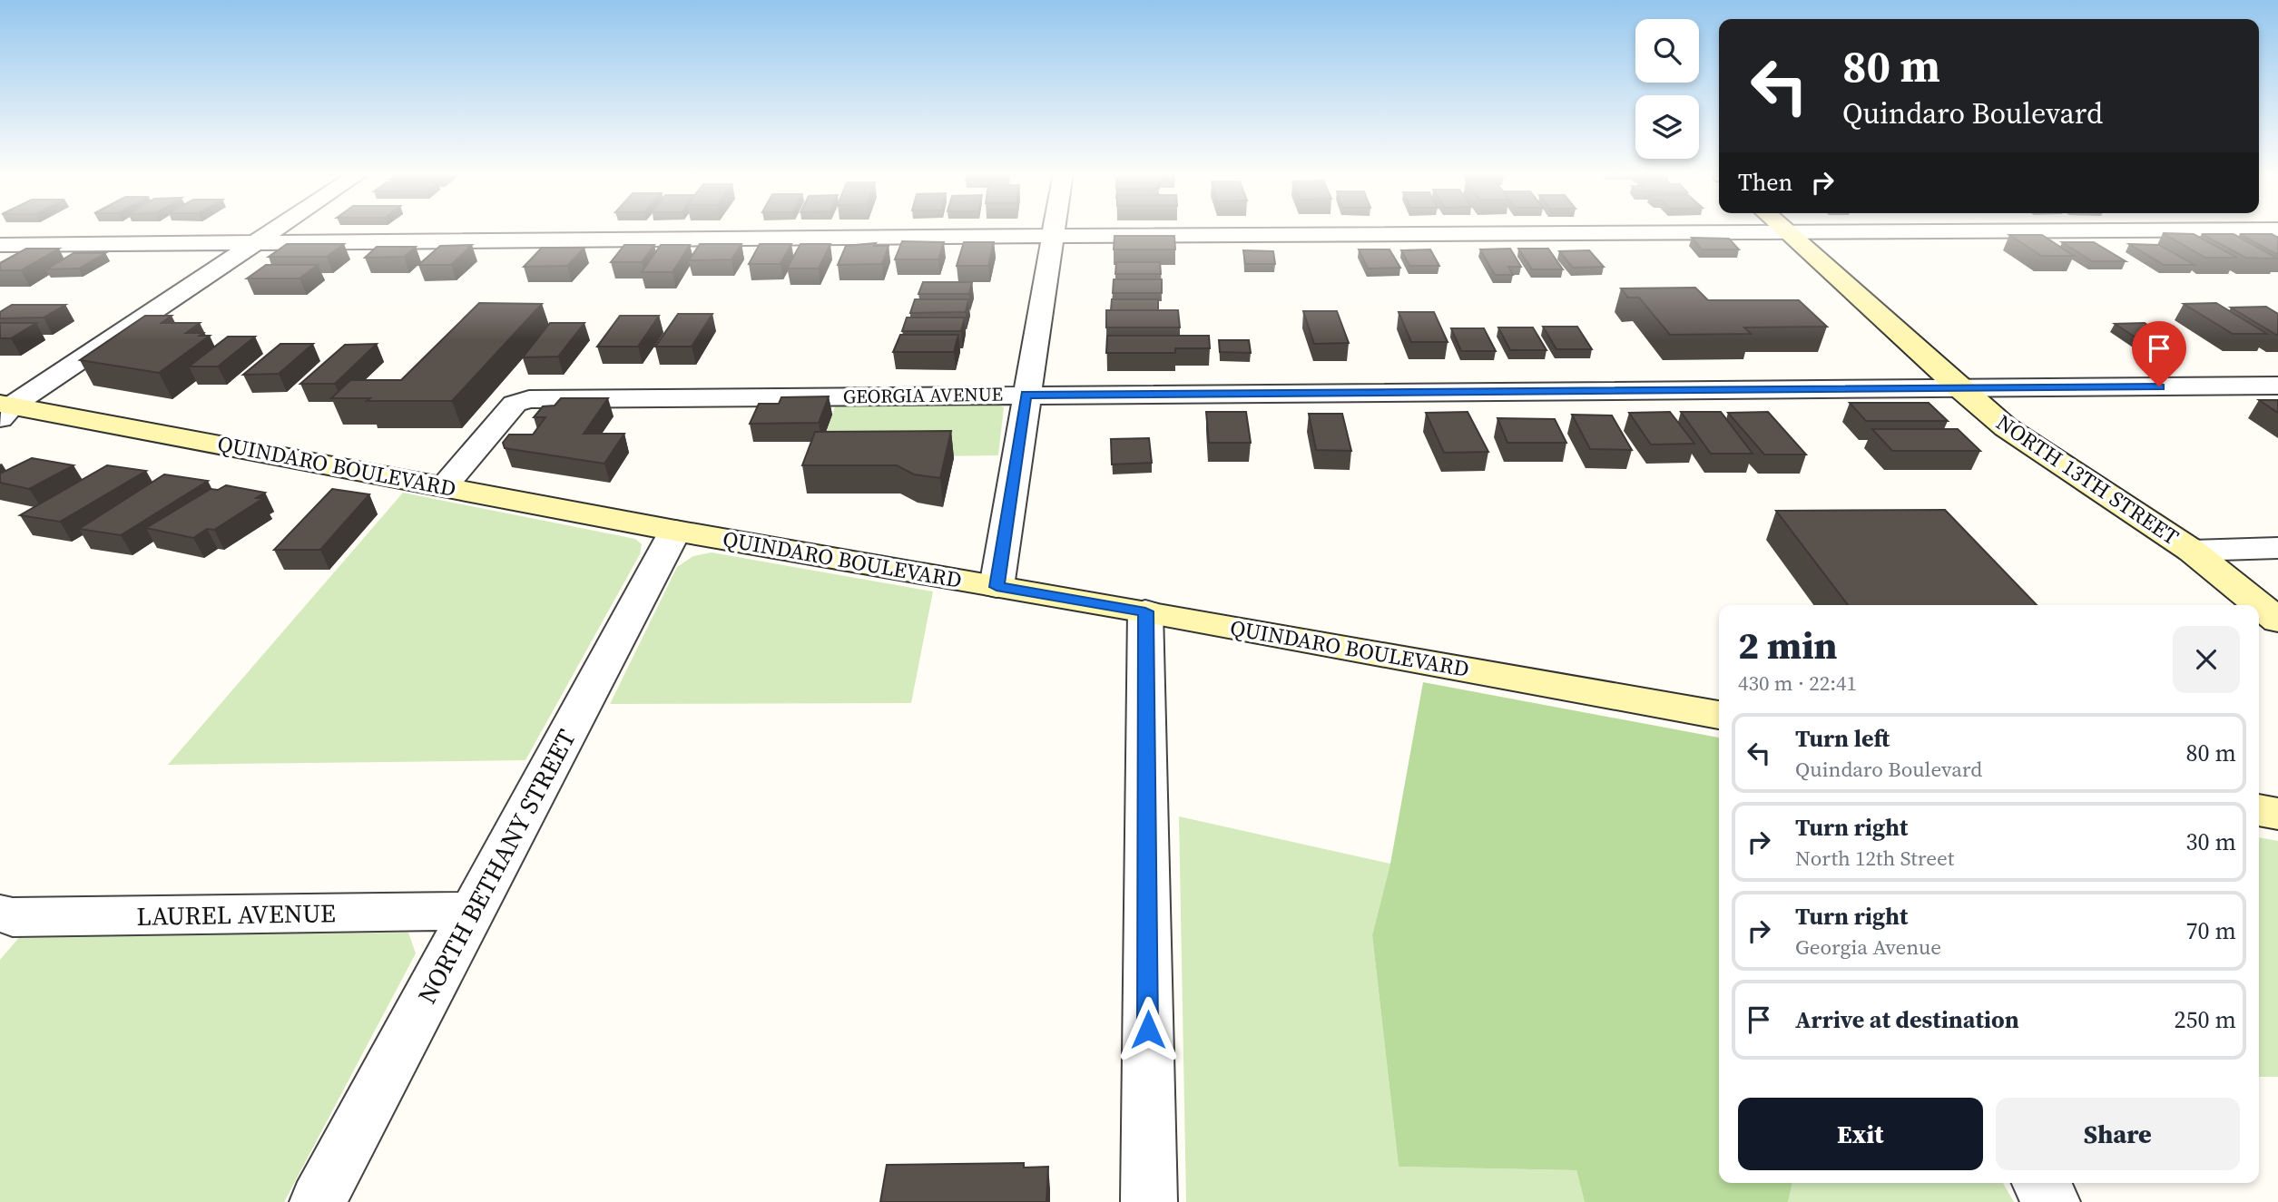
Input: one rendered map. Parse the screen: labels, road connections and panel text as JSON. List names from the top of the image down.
{
  "streets": {
    "main road": ["QUINDARO BOULEVARD", "NORTH 13TH STREET"],
    "street": ["GEORGIA AVENUE", "NORTH BETHANY STREET", "LAUREL AVENUE"]
  },
  "crossings": [
    ["GEORGIA AVENUE", "QUINDARO BOULEVARD"],
    ["GEORGIA AVENUE", "NORTH 13TH STREET"],
    ["QUINDARO BOULEVARD", "NORTH BETHANY STREET"],
    ["NORTH BETHANY STREET", "LAUREL AVENUE"]
  ],
  "page": {
    "turn": ["80 m", "Quindaro Boulevard"],
    "then": "Then",
    "heading": ["2 min", "430 m · 22:41"],
    "list": [
      {
        "name": "Turn left",
        "note": "Quindaro Boulevard",
        "value": "80 m"
      },
      {
        "name": "Turn right",
        "note": "North 12th Street",
        "value": "30 m"
      },
      {
        "name": "Turn right",
        "note": "Georgia Avenue",
        "value": "70 m"
      },
      {
        "name": "Arrive at destination",
        "value": "250 m"
      }
    ],
    "buttons": ["Exit", "Share"]
  }
}
